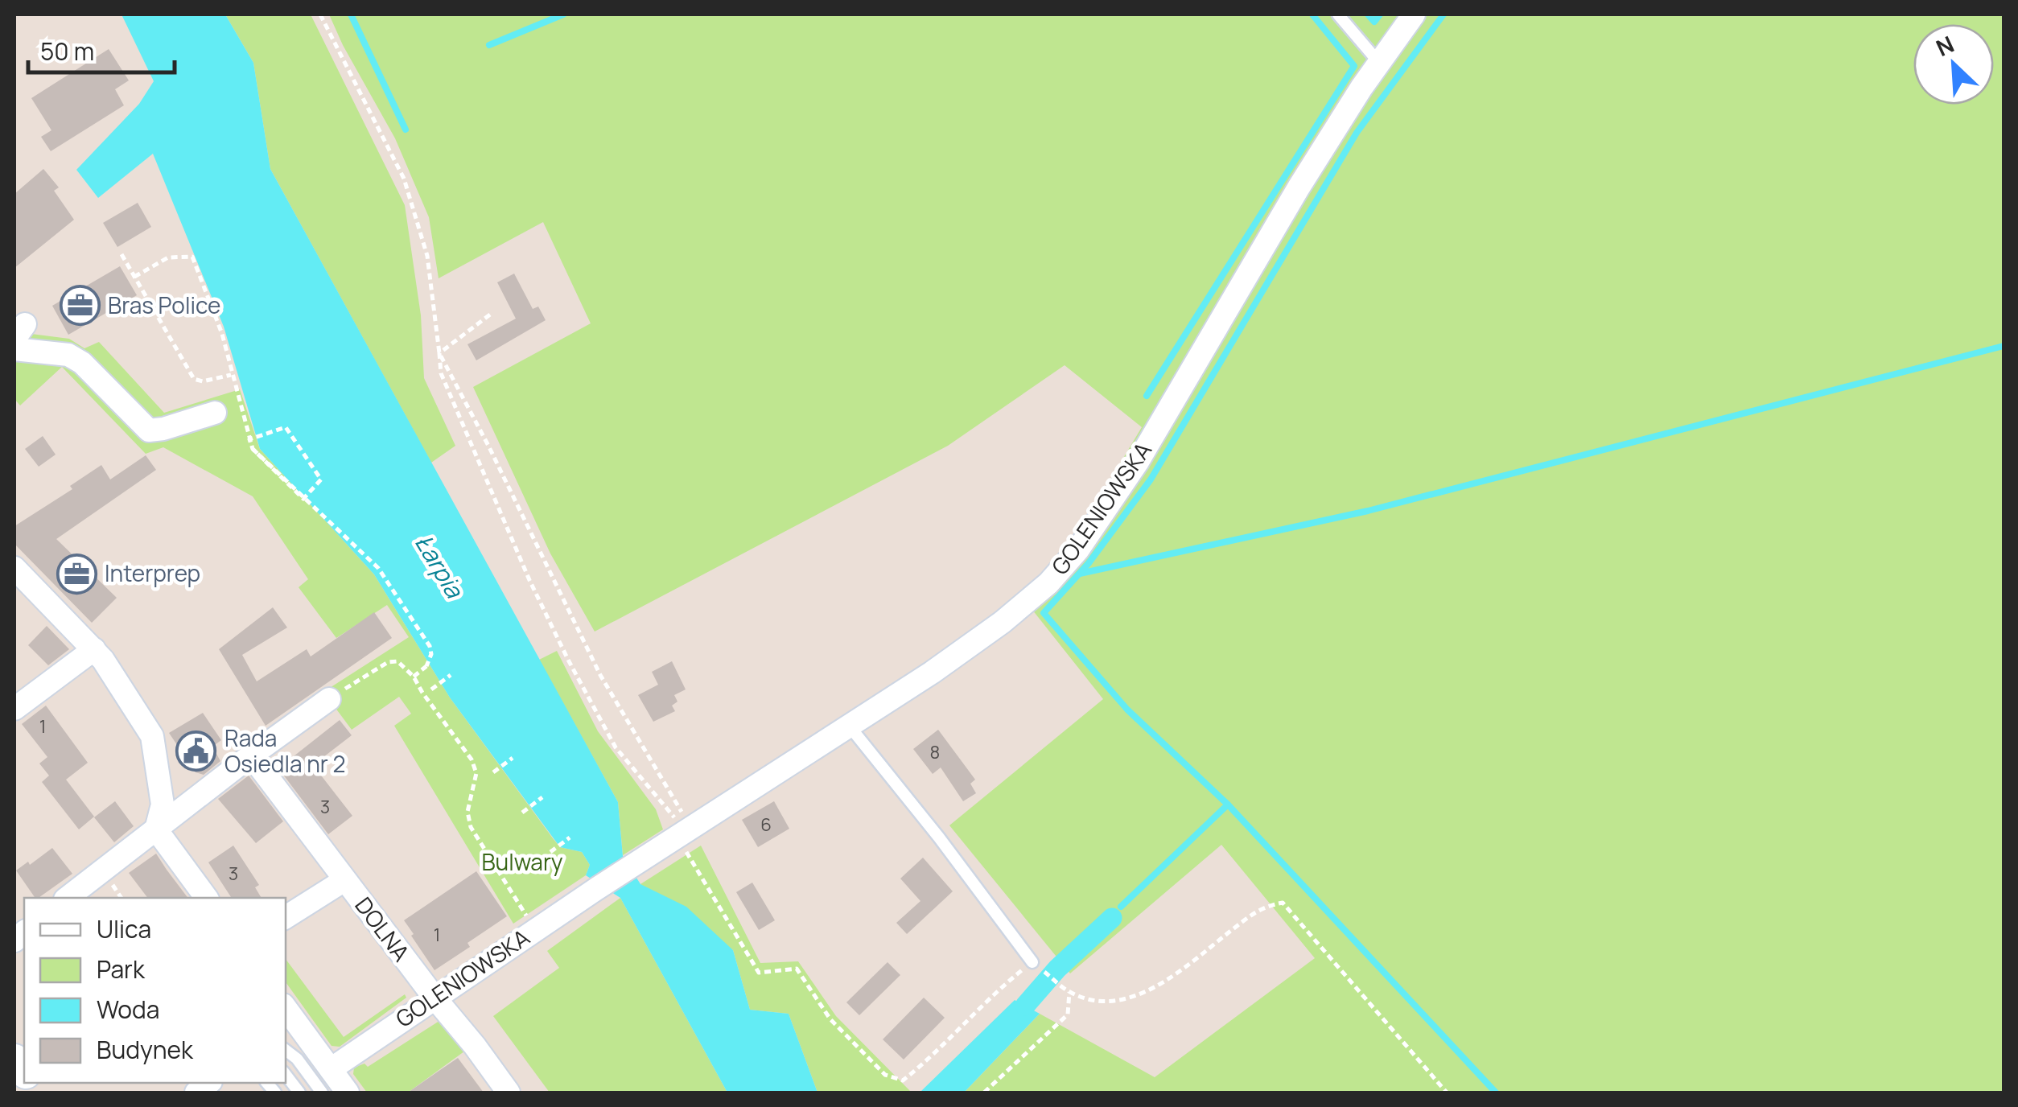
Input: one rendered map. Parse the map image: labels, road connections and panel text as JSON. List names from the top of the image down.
{
  "streets": {
    "street": ["GOLENIOWSKA", "DOLNA"]
  },
  "crossings": [
    ["GOLENIOWSKA", "DOLNA"]
  ],
  "water": ["Łarpia"],
  "parks": ["Bulwary"],
  "places": {
    "office": ["Bras Police", "Interprep"],
    "public building": ["Rada Osiedla nr 2"]
  },
  "house_numbers": [
    "1",
    "8",
    "3",
    "6",
    "3",
    "1"
  ],
  "legend": [
    "Ulica",
    "Park",
    "Woda",
    "Budynek"
  ],
  "scale_bar": "50 m",
  "north": "top left"
}
